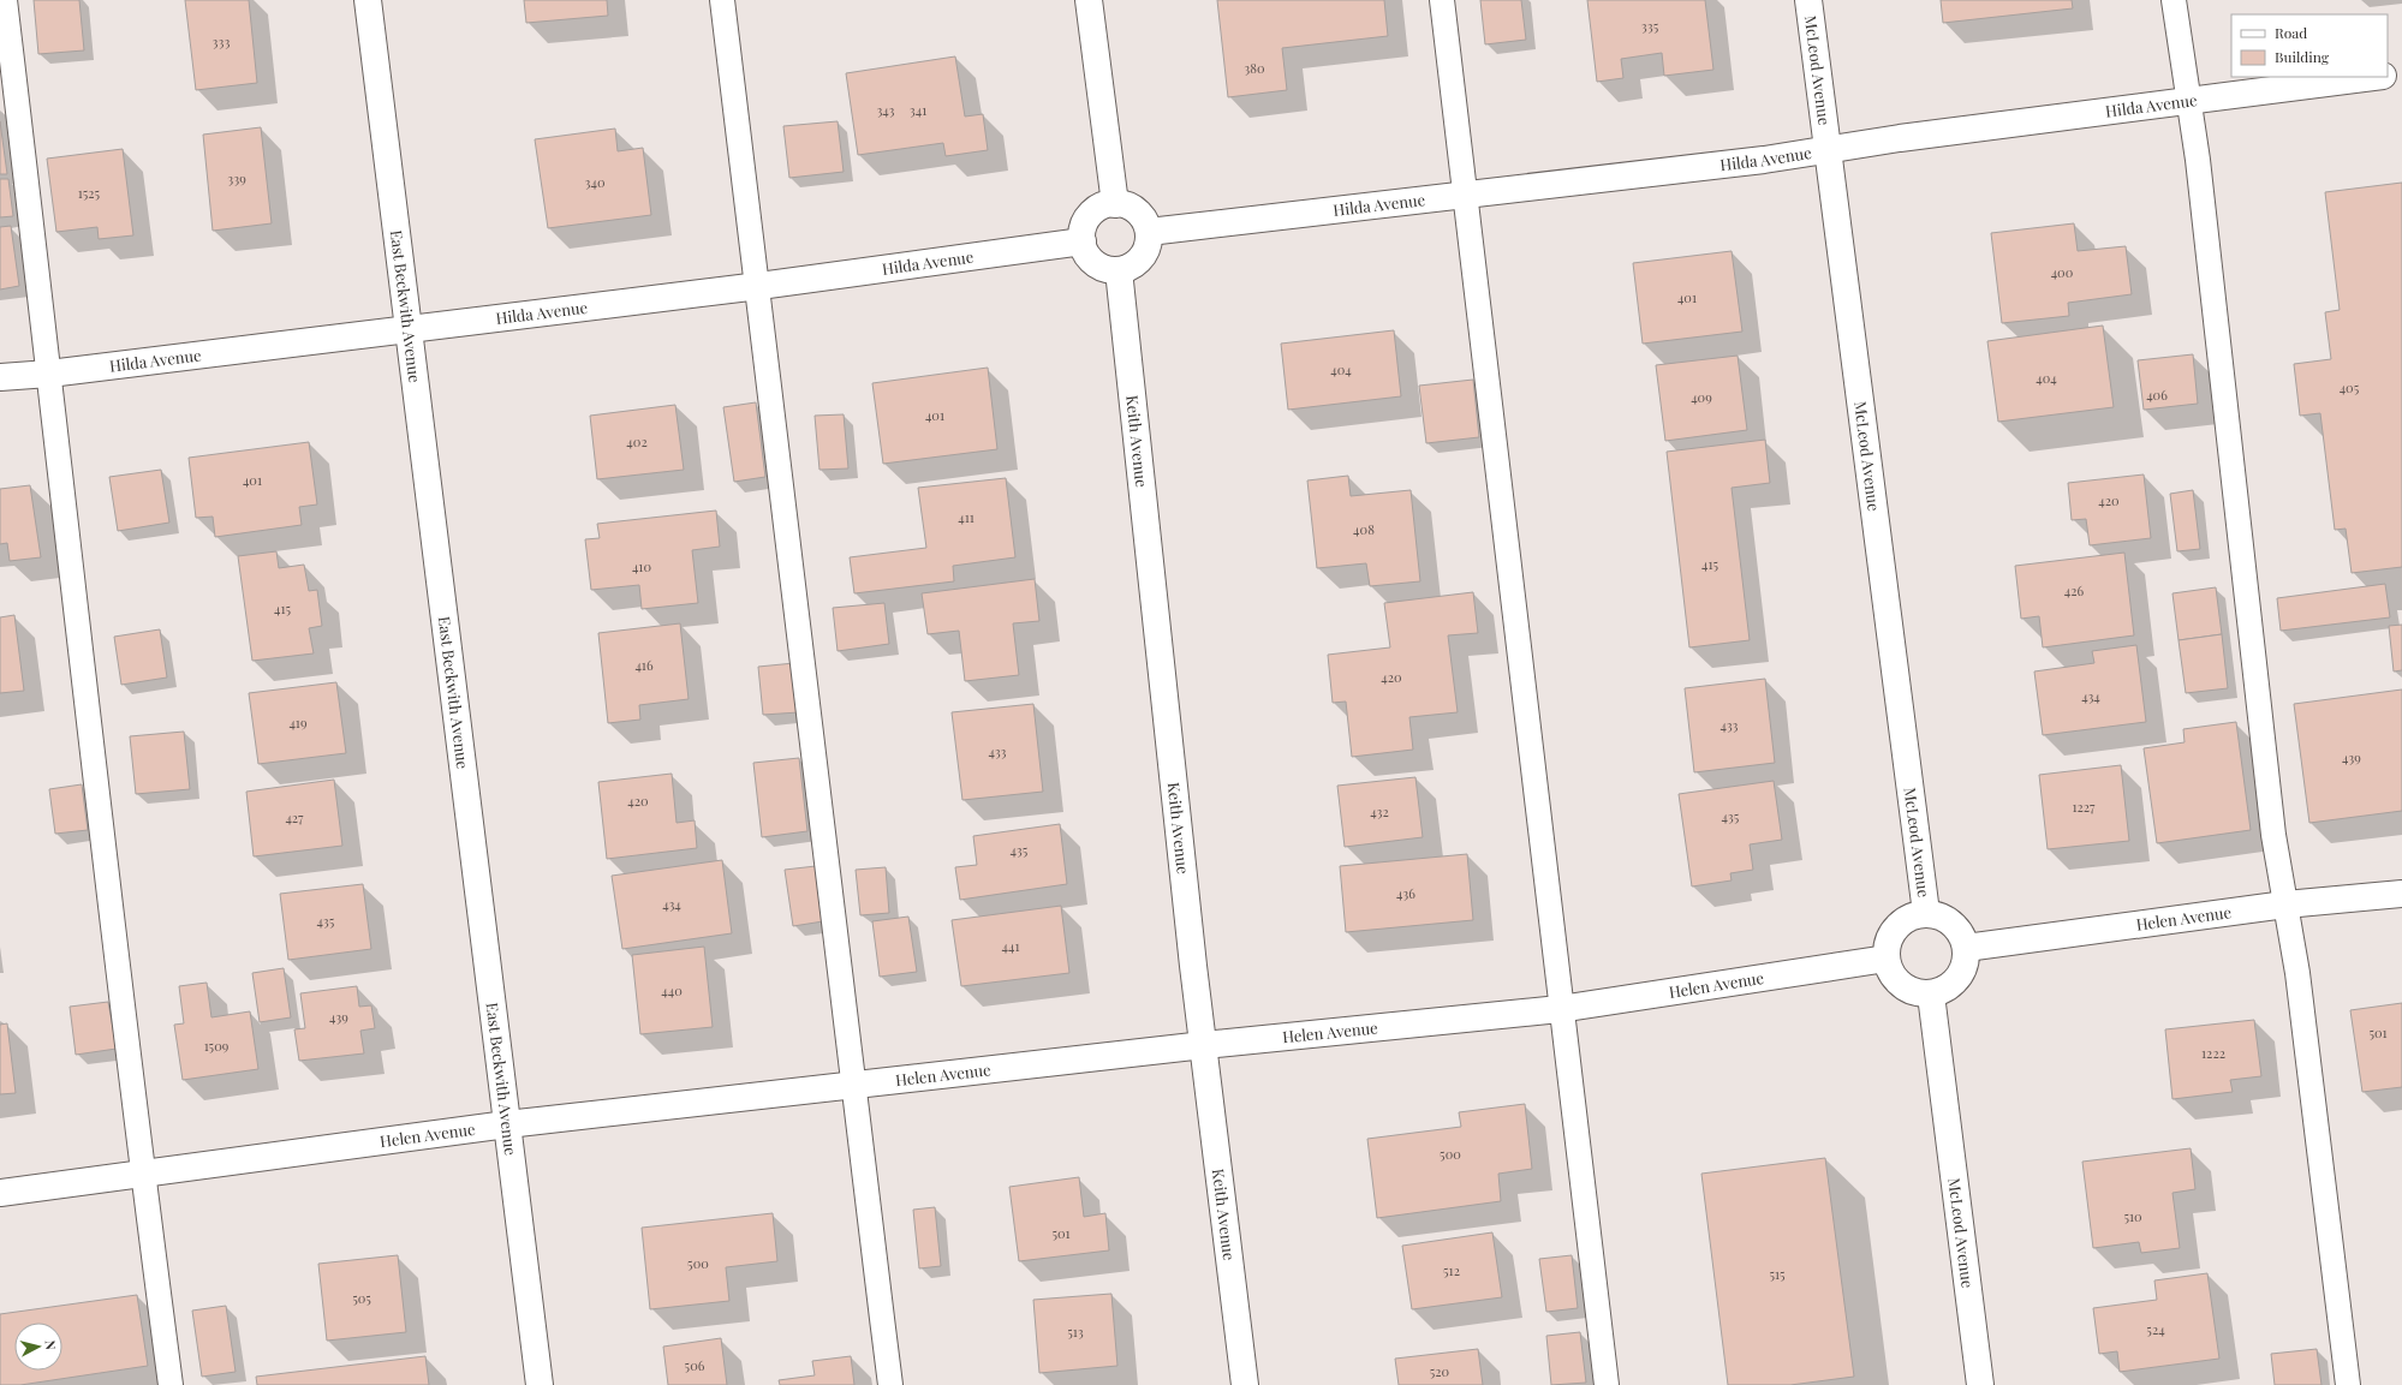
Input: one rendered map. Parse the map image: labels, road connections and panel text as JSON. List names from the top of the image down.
{
  "streets": {
    "street": [
      "McLeod Avenue",
      "Hilda Avenue",
      "East Beckwith Avenue",
      "Keith Avenue",
      "Helen Avenue"
    ]
  },
  "crossings": [
    ["McLeod Avenue", "Hilda Avenue"],
    ["McLeod Avenue", "Helen Avenue"],
    ["Hilda Avenue", "East Beckwith Avenue"],
    ["Hilda Avenue", "Keith Avenue"],
    ["East Beckwith Avenue", "Helen Avenue"],
    ["Keith Avenue", "Helen Avenue"]
  ],
  "house_numbers": [
    "335",
    "333",
    "380",
    "343",
    "341",
    "339",
    "340",
    "1525",
    "400",
    "401",
    "404",
    "404",
    "405",
    "406",
    "409",
    "401",
    "402",
    "401",
    "420",
    "411",
    "408",
    "415",
    "410",
    "426",
    "415",
    "416",
    "420",
    "434",
    "419",
    "433",
    "433",
    "439",
    "420",
    "1227",
    "432",
    "435",
    "427",
    "435",
    "436",
    "434",
    "435",
    "441",
    "440",
    "439",
    "501",
    "1509",
    "1222",
    "500",
    "510",
    "501",
    "500",
    "512",
    "515",
    "505",
    "524",
    "513",
    "506",
    "520"
  ],
  "legend": ["Road", "Building"],
  "north": "right"
}
